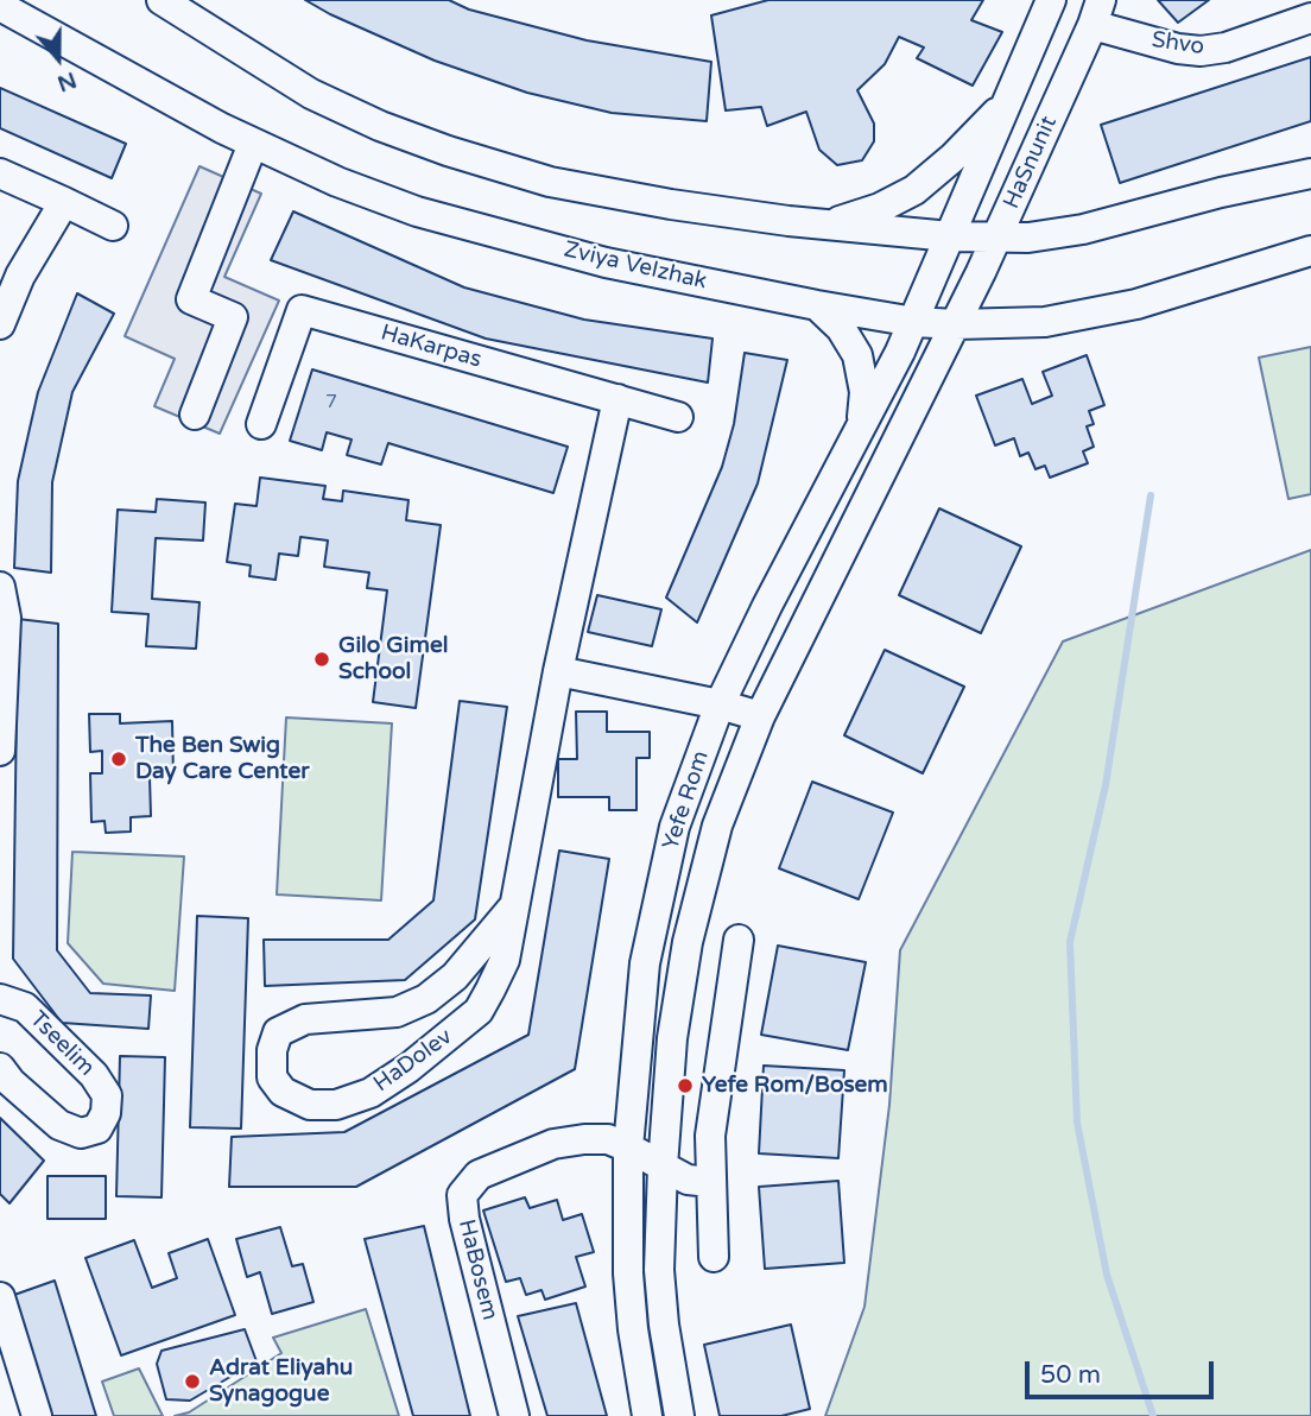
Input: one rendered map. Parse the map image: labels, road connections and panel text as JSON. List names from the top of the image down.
{
  "streets": {
    "street": [
      "Shvo",
      "HaSnunit",
      "Zviya VeIzhak",
      "HaKarpas",
      "Yefe Rom",
      "Tseelim",
      "HaDolev",
      "HaBosem"
    ]
  },
  "crossings": [
    ["Shvo", "HaSnunit"],
    ["HaSnunit", "Zviya VeIzhak"],
    ["HaSnunit", "Yefe Rom"],
    ["Zviya VeIzhak", "Yefe Rom"],
    ["HaKarpas", "HaDolev"],
    ["Yefe Rom", "HaBosem"]
  ],
  "places": [
    "Gilo Gimel School",
    "The Ben Swig Day Care Center",
    "Yefe Rom/Bosem",
    "Adrat Eliyahu Synagogue"
  ],
  "house_numbers": ["7"],
  "scale_bar": "50 m",
  "north": "bottom"
}
